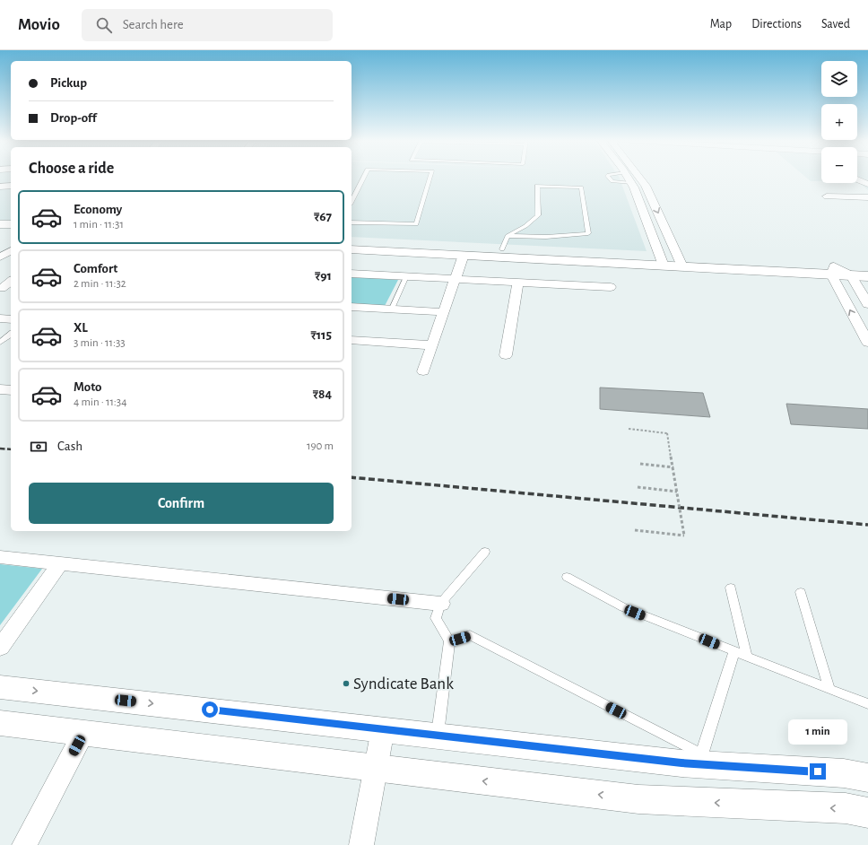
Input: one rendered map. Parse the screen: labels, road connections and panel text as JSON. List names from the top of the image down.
{
  "places": ["Syndicate Bank"],
  "page": {
    "header": "Movio",
    "search": "Search here",
    "nav": ["Map", "Directions", "Saved"],
    "map_buttons": ["+", "−"],
    "banner": ["Pickup", "Drop-off"],
    "heading": "Choose a ride",
    "list": [
      {
        "name": "Economy",
        "note": "1 min · 11:31",
        "value": "₹67"
      },
      {
        "name": "Comfort",
        "note": "2 min · 11:32",
        "value": "₹91"
      },
      {
        "name": "XL",
        "note": "3 min · 11:33",
        "value": "₹115"
      },
      {
        "name": "Moto",
        "note": "4 min · 11:34",
        "value": "₹84"
      }
    ],
    "pay": ["Cash", "190 m"],
    "buttons": "Confirm",
    "bubble": "1 min"
  }
}
